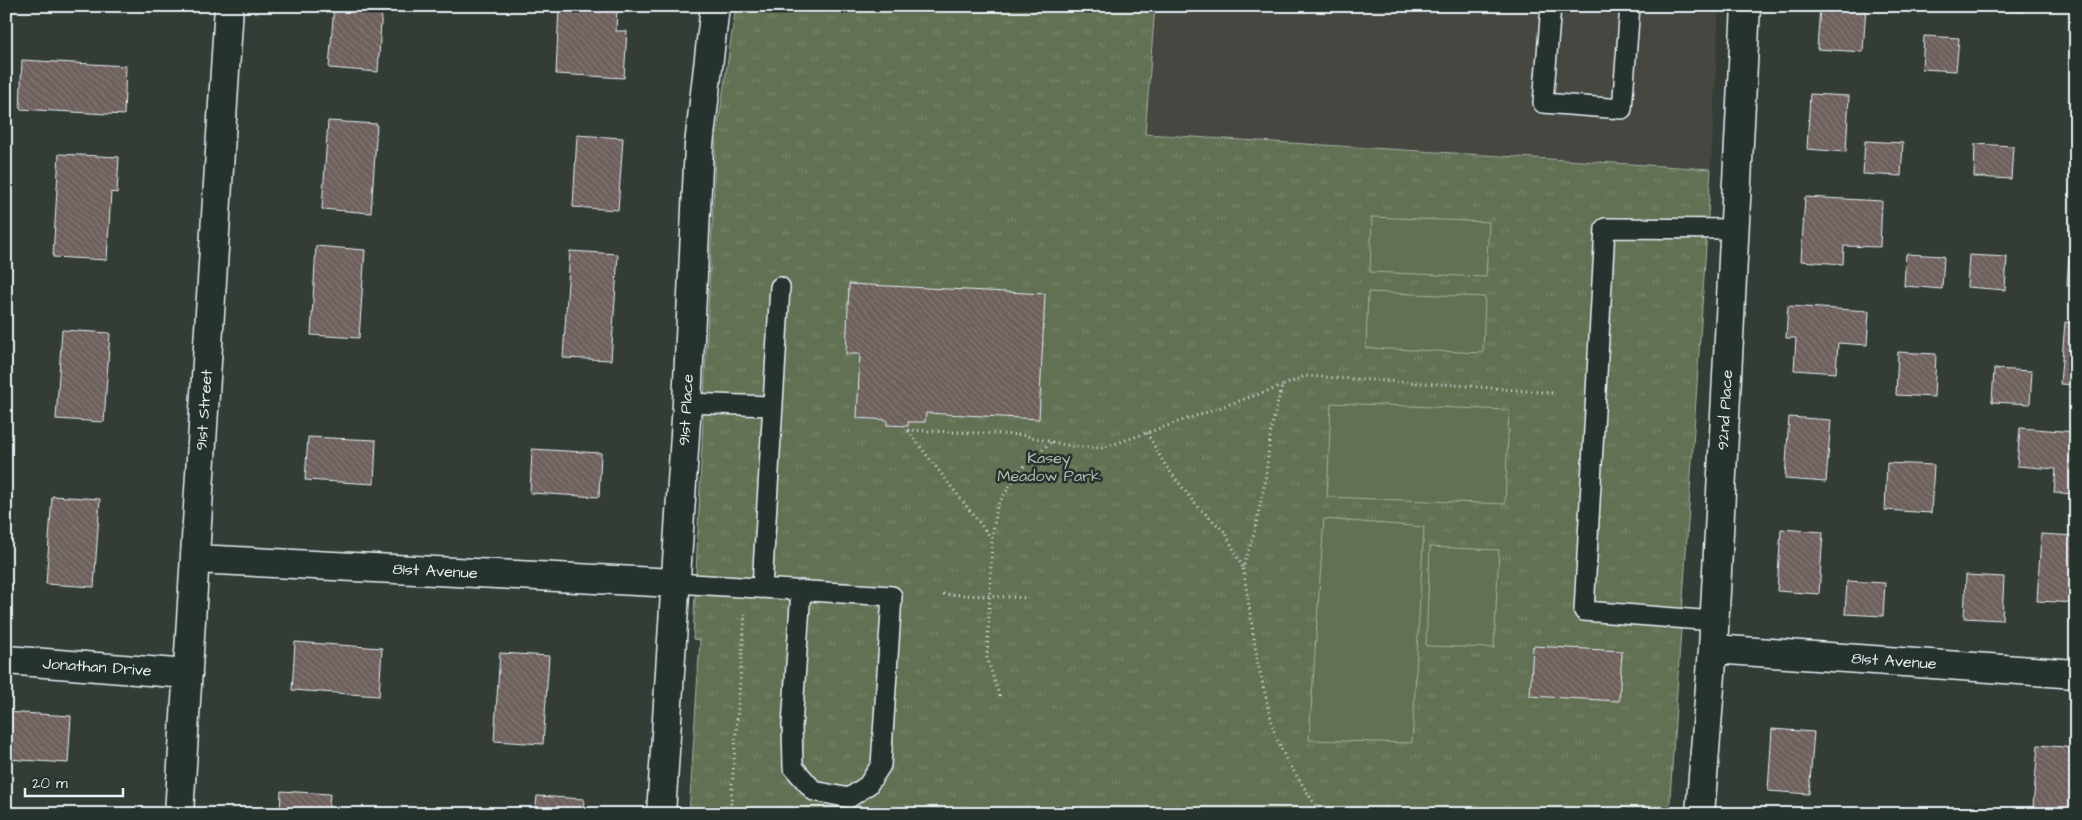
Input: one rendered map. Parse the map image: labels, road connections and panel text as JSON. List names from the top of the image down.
{
  "streets": {
    "street": [
      "91st Street",
      "91st Place",
      "92nd Place",
      "81st Avenue",
      "Jonathan Drive"
    ]
  },
  "crossings": [
    ["91st Street", "81st Avenue"],
    ["91st Street", "Jonathan Drive"],
    ["91st Place", "81st Avenue"],
    ["92nd Place", "81st Avenue"]
  ],
  "parks": ["Kasey Meadow Park"],
  "scale_bar": "20 m"
}
